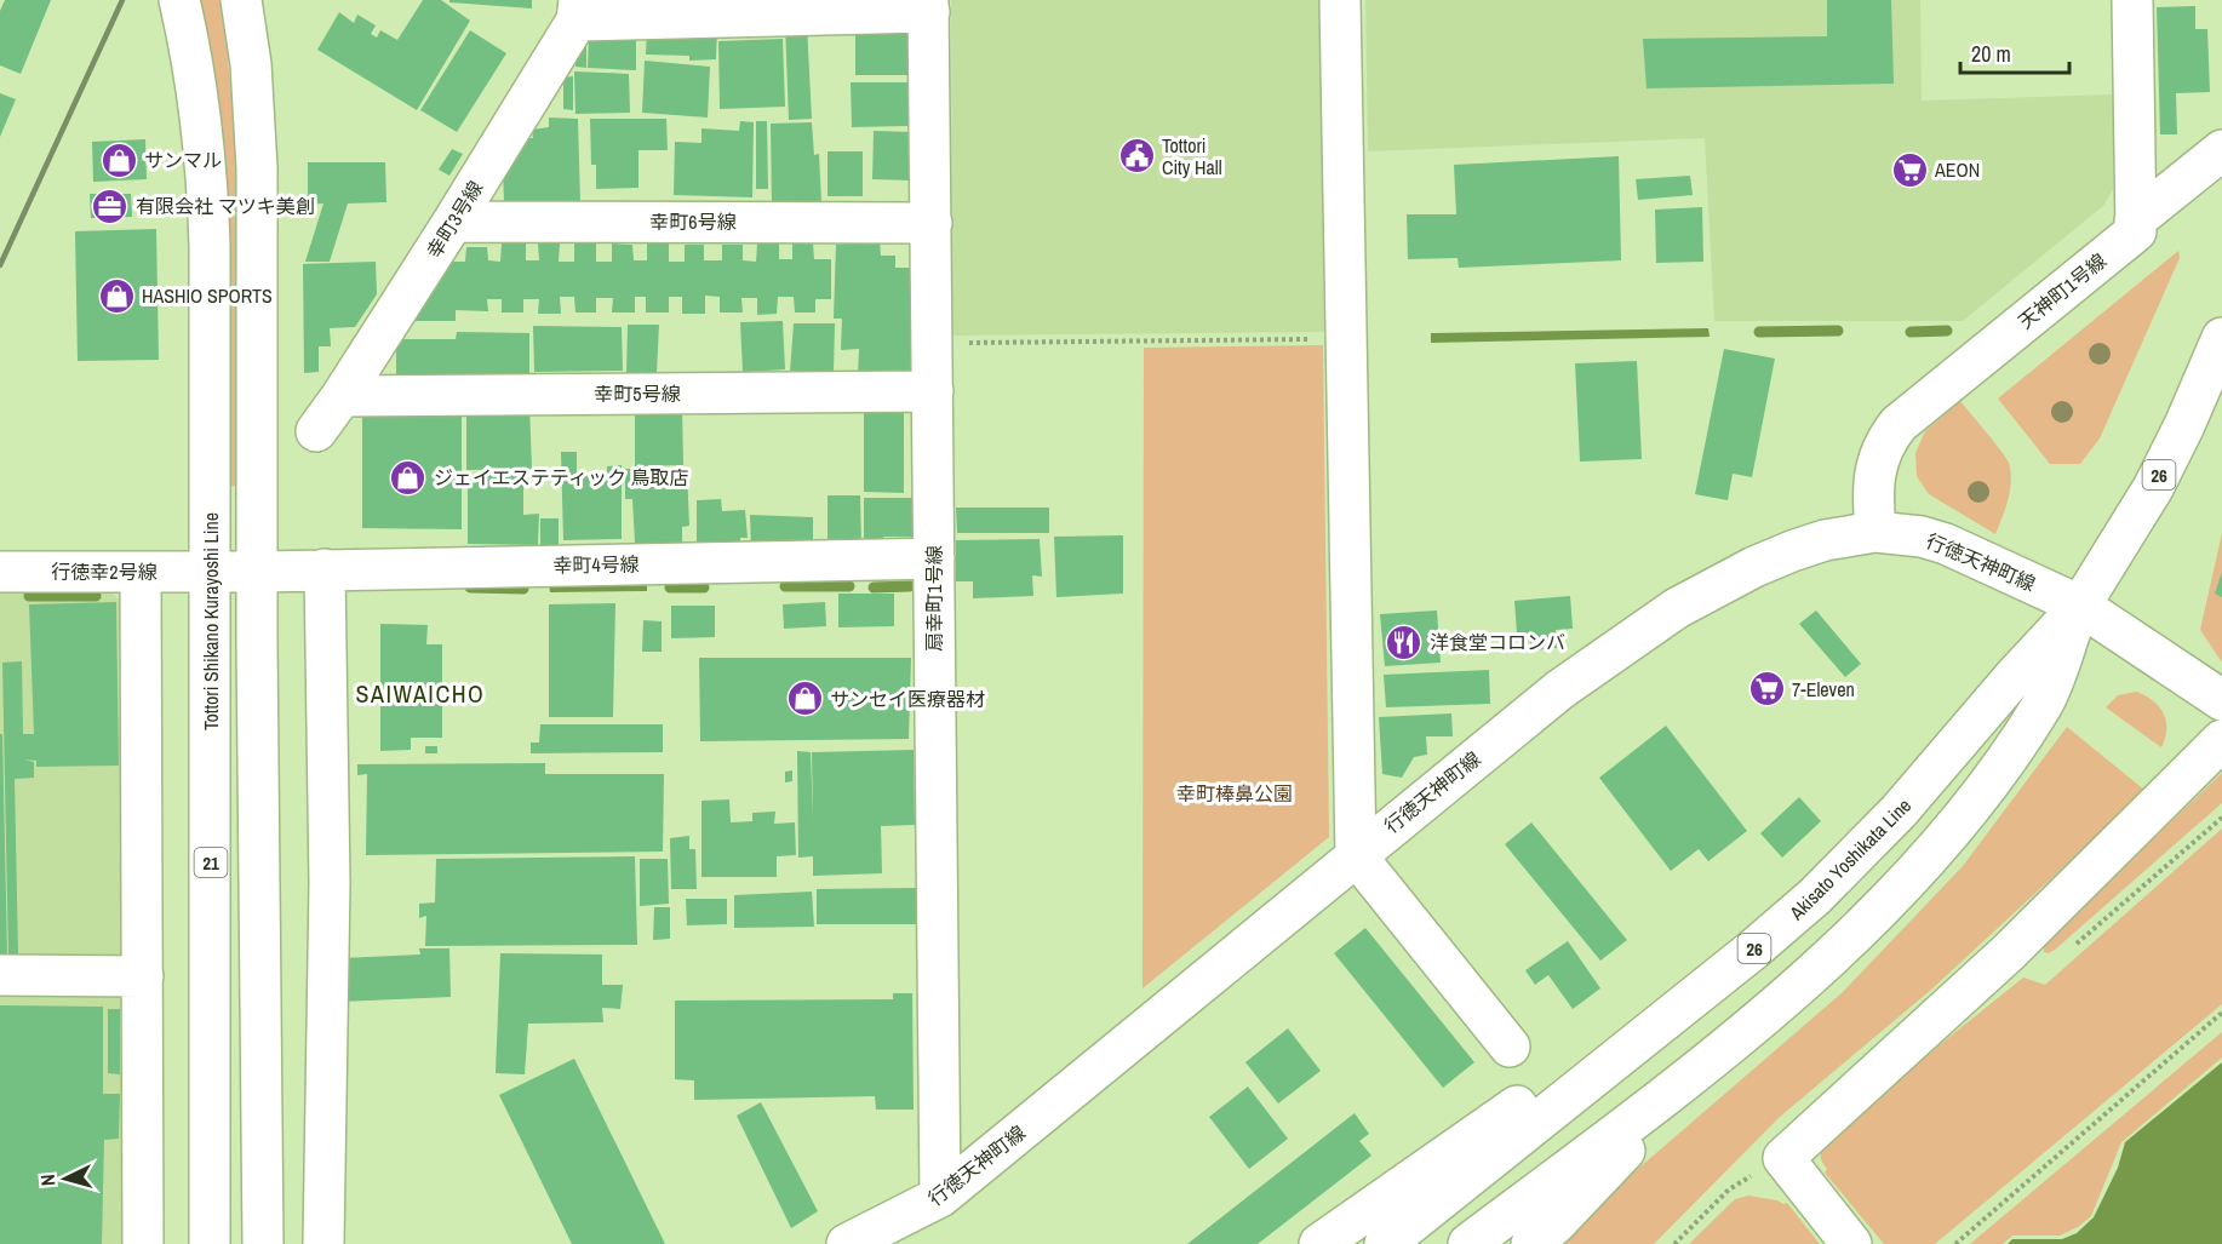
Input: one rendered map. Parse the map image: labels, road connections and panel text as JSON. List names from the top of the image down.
{
  "streets": {
    "street": [
      "幸町3号線",
      "幸町6号線",
      "天神町1号線",
      "幸町5号線",
      "26",
      "行徳天神町線",
      "幸町4号線",
      "行徳幸2号線",
      "扇幸町1号線",
      "Tottori Shikano Kurayoshi Line",
      "Akisato Yoshikata Line",
      "21"
    ]
  },
  "crossings": [
    ["幸町3号線", "幸町6号線"],
    ["幸町3号線", "幸町5号線"],
    ["幸町6号線", "扇幸町1号線"],
    ["天神町1号線", "行徳天神町線"],
    ["幸町5号線", "扇幸町1号線"],
    ["行徳天神町線", "扇幸町1号線"],
    ["行徳天神町線", "Akisato Yoshikata Line"],
    ["幸町4号線", "行徳幸2号線"],
    ["幸町4号線", "扇幸町1号線"],
    ["行徳幸2号線", "Tottori Shikano Kurayoshi Line"]
  ],
  "districts": ["SAIWAICHO"],
  "parks": ["幸町棒鼻公園"],
  "places": {
    "public building": ["Tottori City Hall"],
    "shop": [
      "サンマル",
      "HASHIO SPORTS",
      "ジェイエステティック 鳥取店",
      "サンセイ医療器材"
    ],
    "supermarket": ["AEON", "7-Eleven"],
    "office": ["有限会社 マツキ美創"],
    "restaurant": ["洋食堂コロンバ"]
  },
  "scale_bar": "20 m",
  "north": "left"
}
